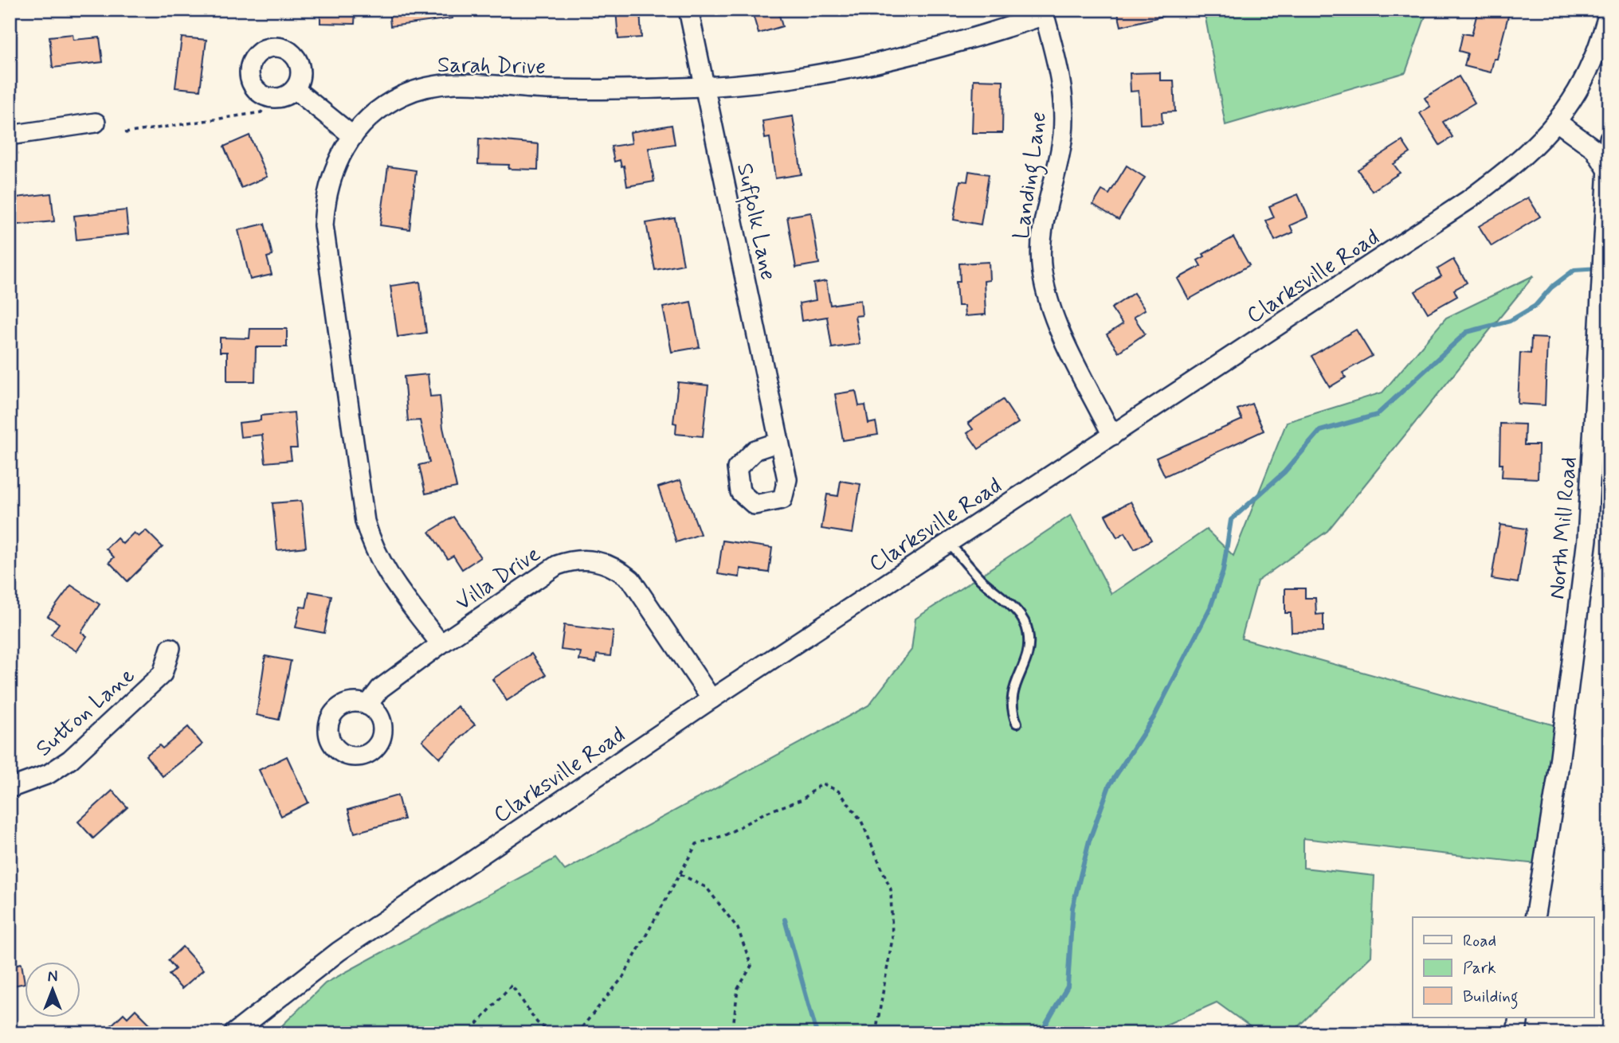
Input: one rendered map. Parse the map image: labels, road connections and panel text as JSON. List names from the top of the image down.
{
  "streets": {
    "street": [
      "Sarah Drive",
      "Landing Lane",
      "Suffolk Lane",
      "Clarksville Road",
      "North Mill Road",
      "Villa Drive",
      "Sutton Lane"
    ]
  },
  "crossings": [
    ["Sarah Drive", "Landing Lane"],
    ["Sarah Drive", "Suffolk Lane"],
    ["Sarah Drive", "Villa Drive"],
    ["Landing Lane", "Clarksville Road"],
    ["Clarksville Road", "Villa Drive"]
  ],
  "legend": ["Road", "Park", "Building"],
  "north": "top"
}
